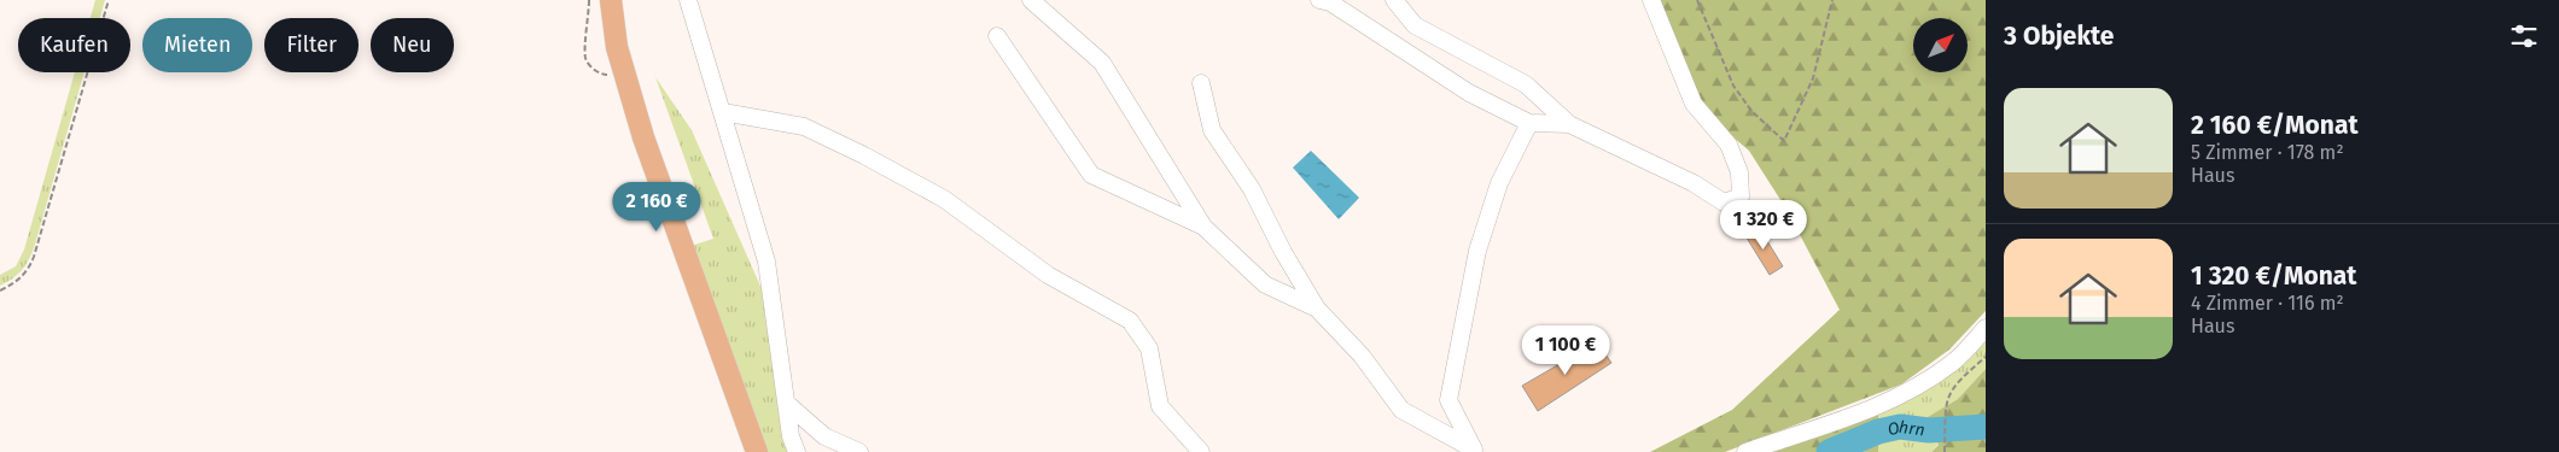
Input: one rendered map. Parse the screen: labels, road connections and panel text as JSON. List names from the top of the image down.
{
  "water": ["Ohrn"],
  "north": "top right",
  "page": {
    "heading": "3 Objekte",
    "chip": [
      "Kaufen",
      "Mieten",
      "Filter",
      "Neu"
    ],
    "list": [
      {
        "name": "2 160 €/Monat",
        "note": "5 Zimmer · 178 m² · Haus"
      },
      {
        "name": "1 320 €/Monat",
        "note": "4 Zimmer · 116 m² · Haus"
      }
    ],
    "price": ["2 160 €", "1 320 €", "1 100 €"]
  }
}
